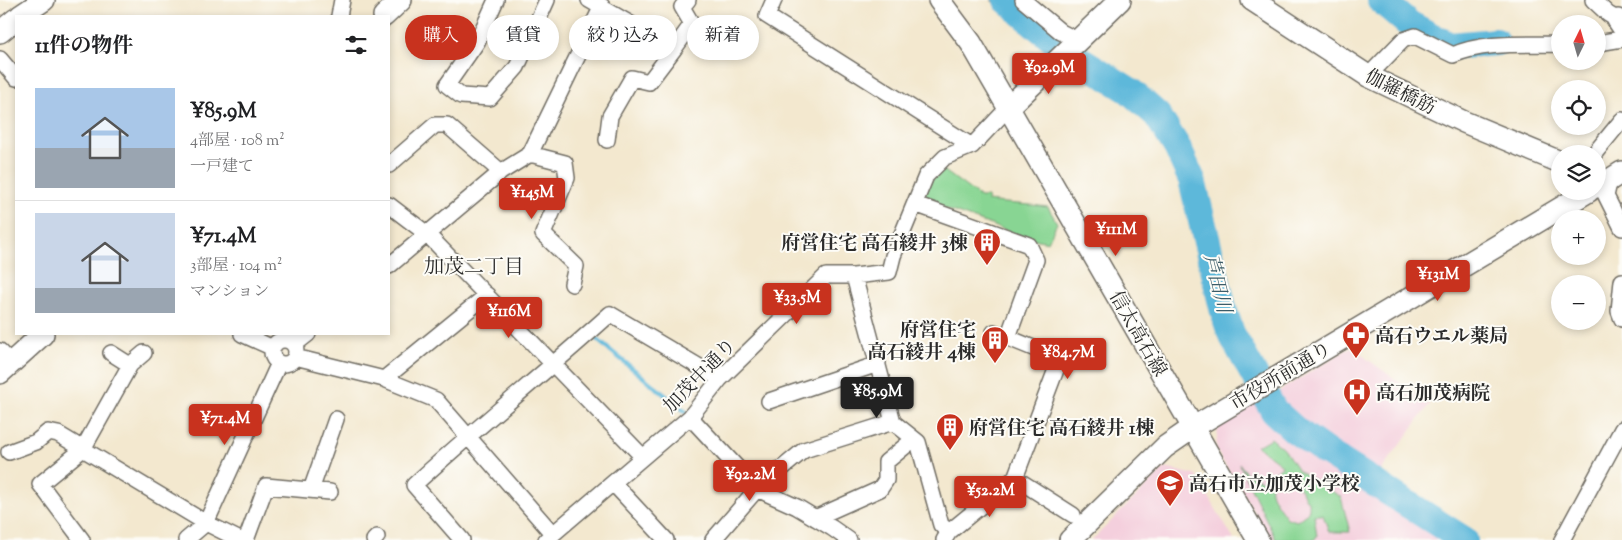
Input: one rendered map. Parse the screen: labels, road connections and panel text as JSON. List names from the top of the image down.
{
  "streets": {
    "street": [
      "伽羅橋筋",
      "信太高石線",
      "加茂中通り",
      "市役所前通り"
    ]
  },
  "crossings": [
    ["信太高石線", "加茂中通り"],
    ["信太高石線", "市役所前通り"]
  ],
  "districts": ["加茂二丁目"],
  "water": ["芦田川"],
  "places": {
    "building": ["府営住宅 高石綾井 3棟", "府営住宅 高石綾井 4棟", "府営住宅 高石綾井 1棟"],
    "pharmacy": ["高石ウエル薬局"],
    "hospital": ["高石加茂病院"],
    "school or university": ["高石市立加茂小学校"]
  },
  "north": "top",
  "page": {
    "map_buttons": ["+", "−"],
    "chip": [
      "購入",
      "賃貸",
      "絞り込み",
      "新着"
    ],
    "heading": "11件の物件",
    "price": [
      "¥92.9M",
      "¥145M",
      "¥111M",
      "¥131M",
      "¥33.5M",
      "¥116M",
      "¥84.7M",
      "¥85.9M",
      "¥71.4M",
      "¥92.2M",
      "¥52.2M"
    ],
    "list": [
      {
        "name": "¥85.9M",
        "note": "4部屋 · 108 m² · 一戸建て"
      },
      {
        "name": "¥71.4M",
        "note": "3部屋 · 104 m² · マンション"
      }
    ]
  }
}
